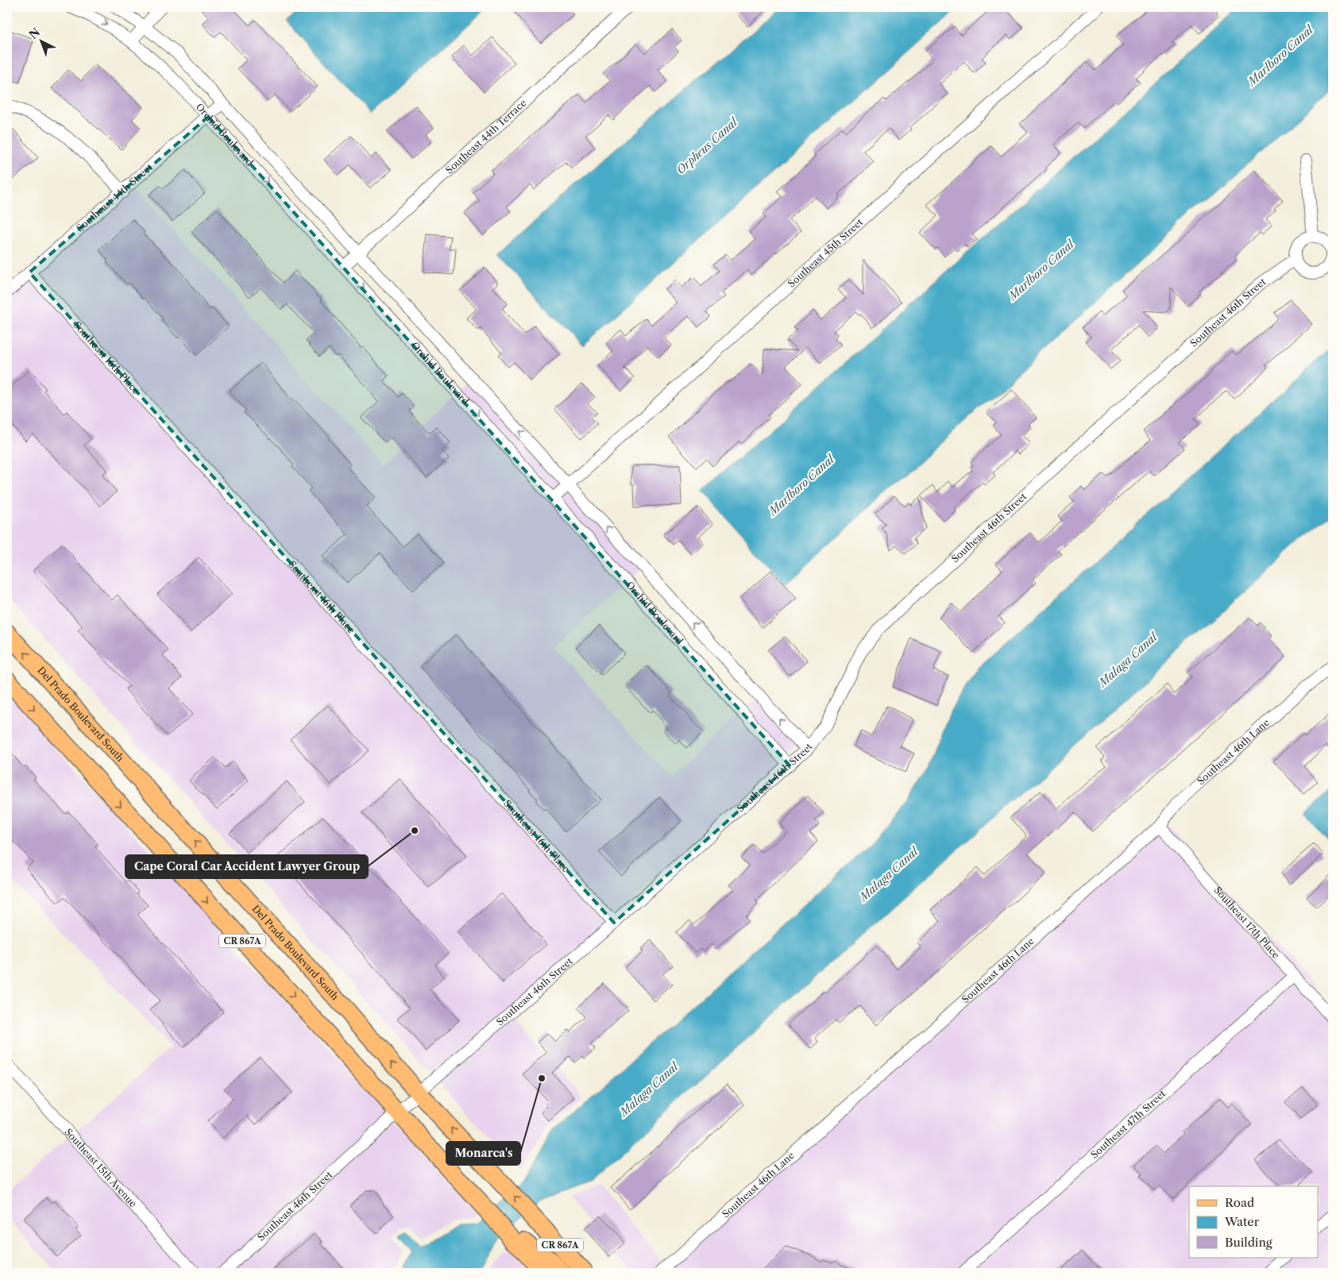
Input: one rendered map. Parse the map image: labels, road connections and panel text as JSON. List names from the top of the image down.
{
  "streets": {
    "main road": ["Del Prado Boulevard South", "CR 867A"],
    "street": [
      "Orchid Boulevard",
      "Southeast 44th Terrace",
      "Southeast 44th Street",
      "Southeast 45th Street",
      "Southeast 46th Street",
      "Southeast 16th Place",
      "Southeast 46th Lane",
      "Southeast 17th Place",
      "Southeast 47th Street",
      "Southeast 15th Avenue"
    ]
  },
  "crossings": [
    ["Orchid Boulevard", "Southeast 44th Terrace"],
    ["Orchid Boulevard", "Southeast 44th Street"],
    ["Orchid Boulevard", "Southeast 45th Street"],
    ["Orchid Boulevard", "Southeast 46th Street"],
    ["Southeast 44th Street", "Southeast 16th Place"],
    ["Southeast 46th Street", "Southeast 16th Place"],
    ["Southeast 46th Street", "Del Prado Boulevard South"],
    ["Southeast 46th Street", "CR 867A"],
    ["Southeast 46th Lane", "Southeast 17th Place"],
    ["Southeast 17th Place", "Southeast 47th Street"]
  ],
  "water": ["Marlboro Canal", "Orpheus Canal", "Malaga Canal"],
  "places": ["Cape Coral Car Accident Lawyer Group", "Monarca's"],
  "legend": ["Road", "Water", "Building"],
  "north": "top left"
}
